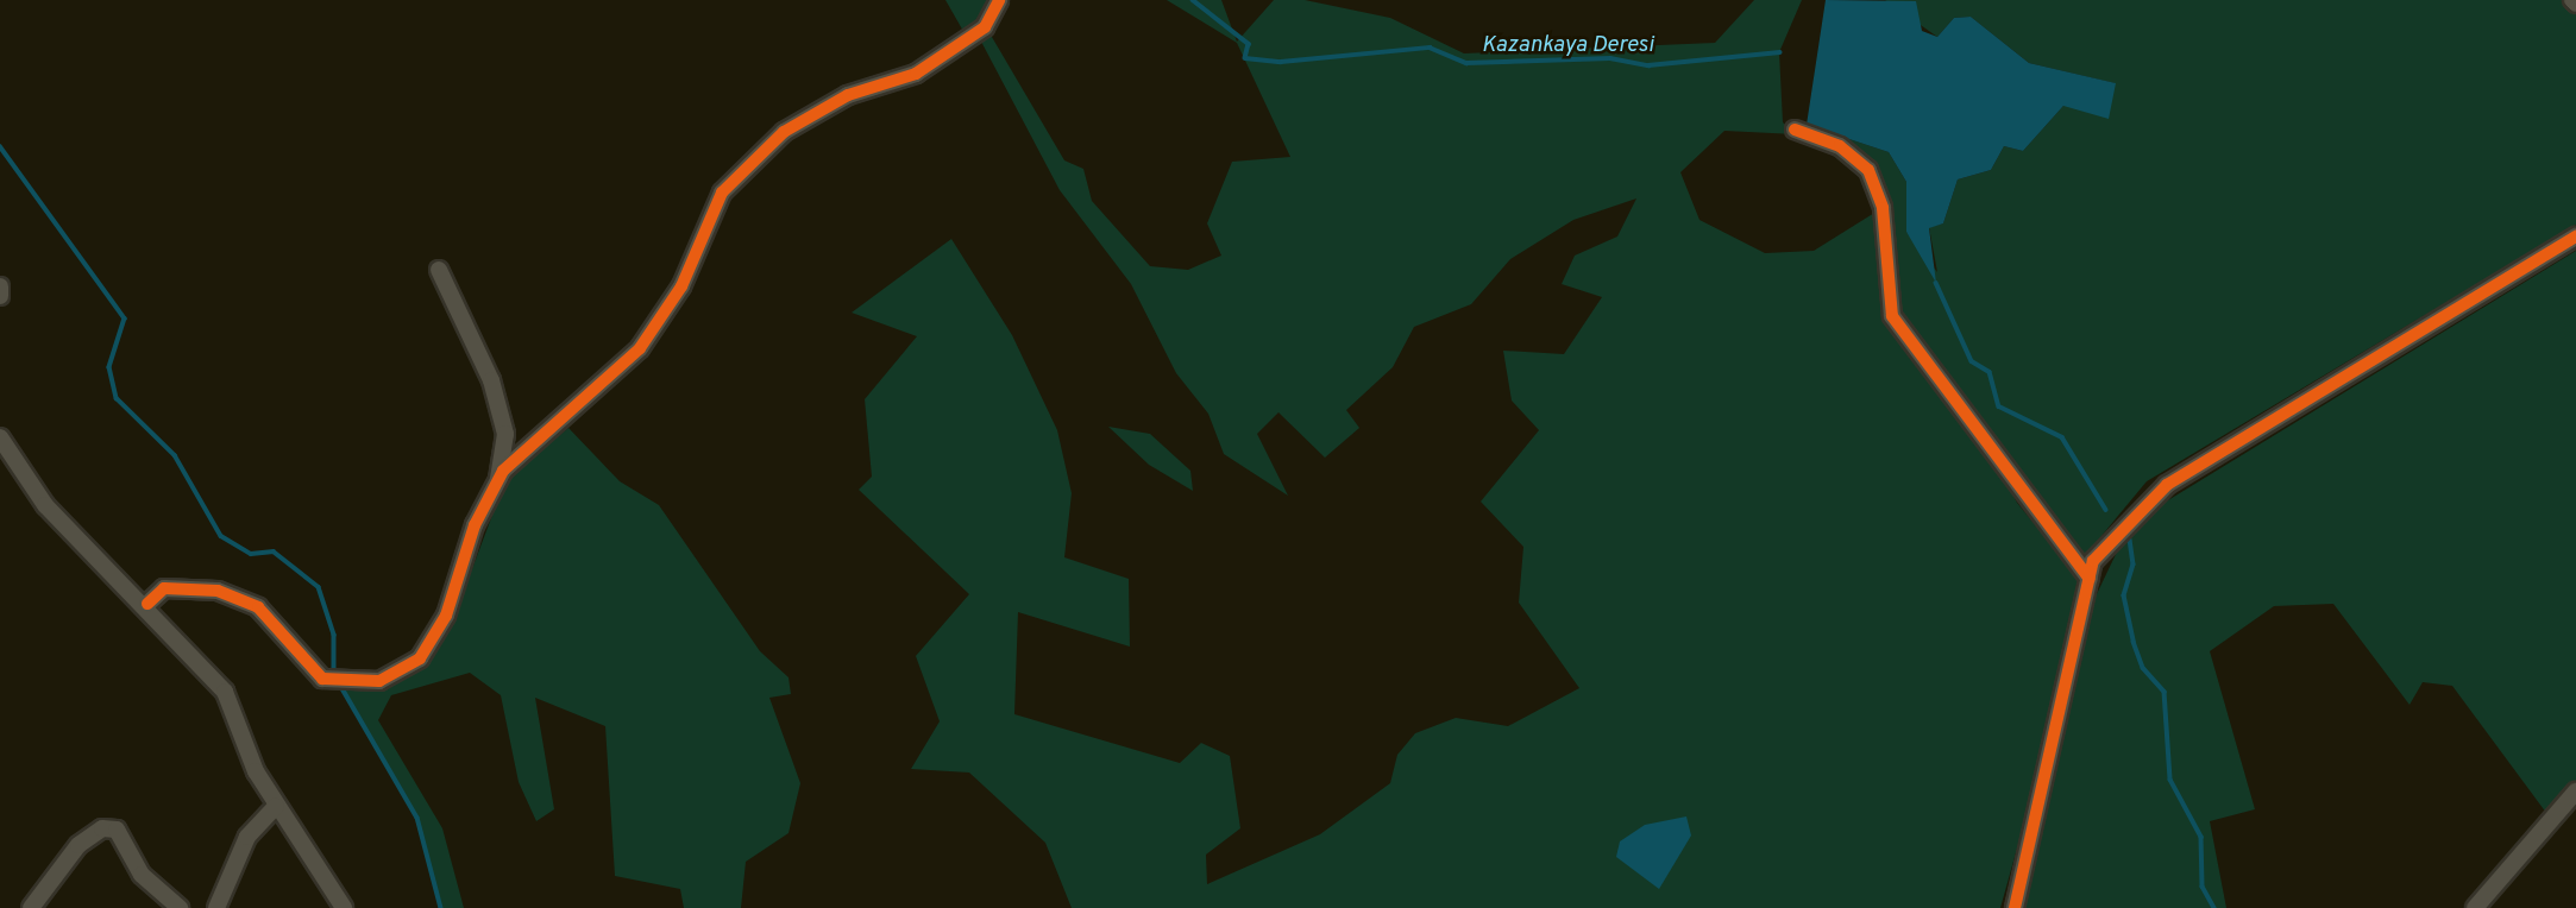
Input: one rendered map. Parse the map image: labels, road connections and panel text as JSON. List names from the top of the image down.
{
  "water": ["Kazankaya Deresi"]
}
